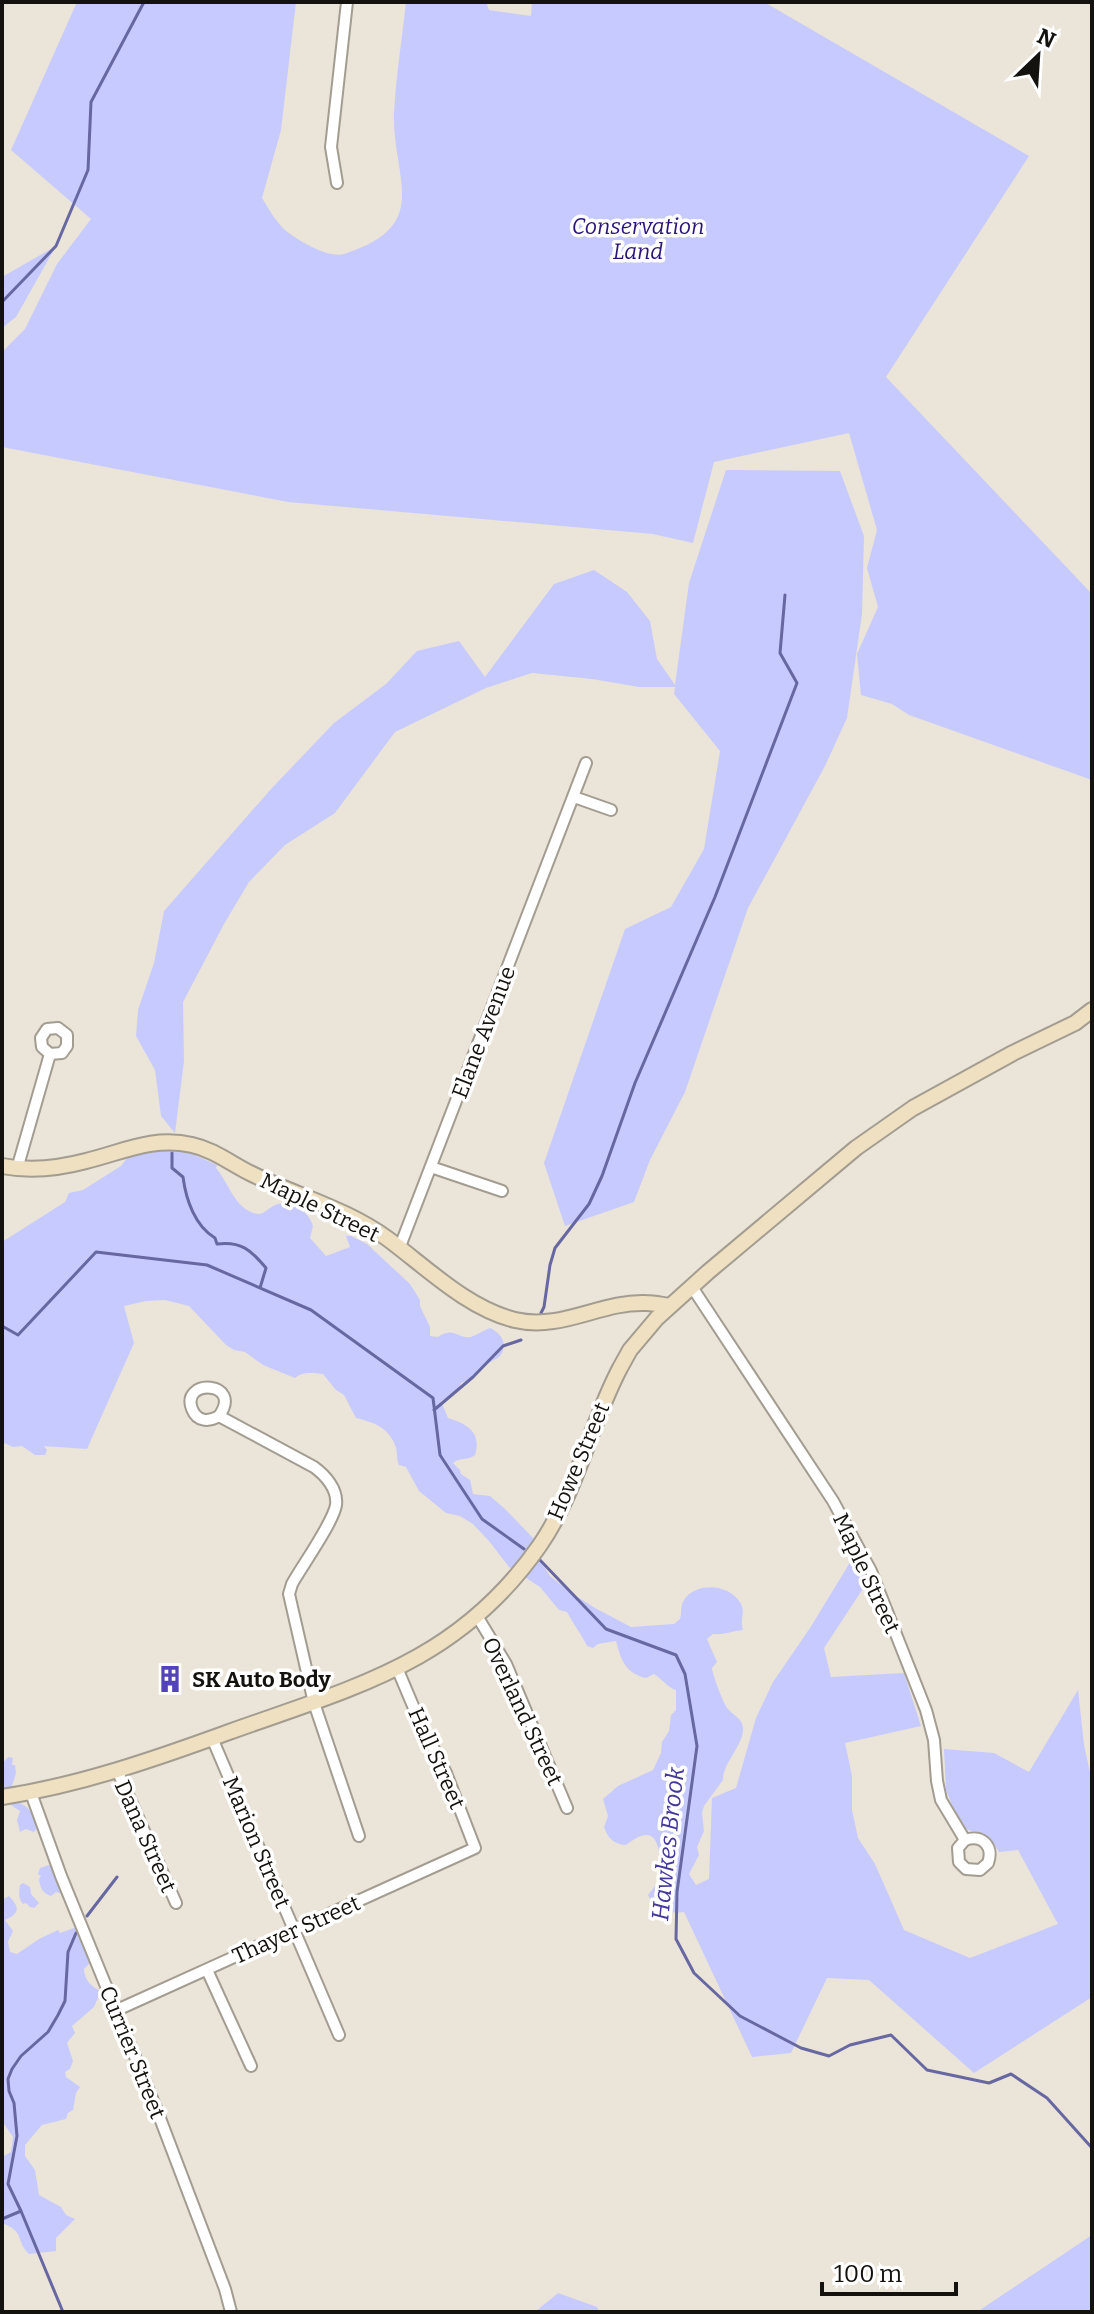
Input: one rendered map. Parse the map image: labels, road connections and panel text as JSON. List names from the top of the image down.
{
  "streets": {
    "street": [
      "Elane Avenue",
      "Maple Street",
      "Howe Street",
      "Overland Street",
      "Hall Street",
      "Dana Street",
      "Marion Street",
      "Thayer Street",
      "Currier Street"
    ]
  },
  "crossings": [
    ["Elane Avenue", "Maple Street"],
    ["Maple Street", "Howe Street"],
    ["Howe Street", "Overland Street"],
    ["Howe Street", "Hall Street"],
    ["Howe Street", "Dana Street"],
    ["Howe Street", "Marion Street"],
    ["Howe Street", "Currier Street"],
    ["Hall Street", "Thayer Street"],
    ["Marion Street", "Thayer Street"],
    ["Thayer Street", "Currier Street"]
  ],
  "water": ["Hawkes Brook"],
  "parks": ["Conservation Land"],
  "places": {
    "building": ["SK Auto Body"]
  },
  "scale_bar": "100 m",
  "north": "top right"
}
